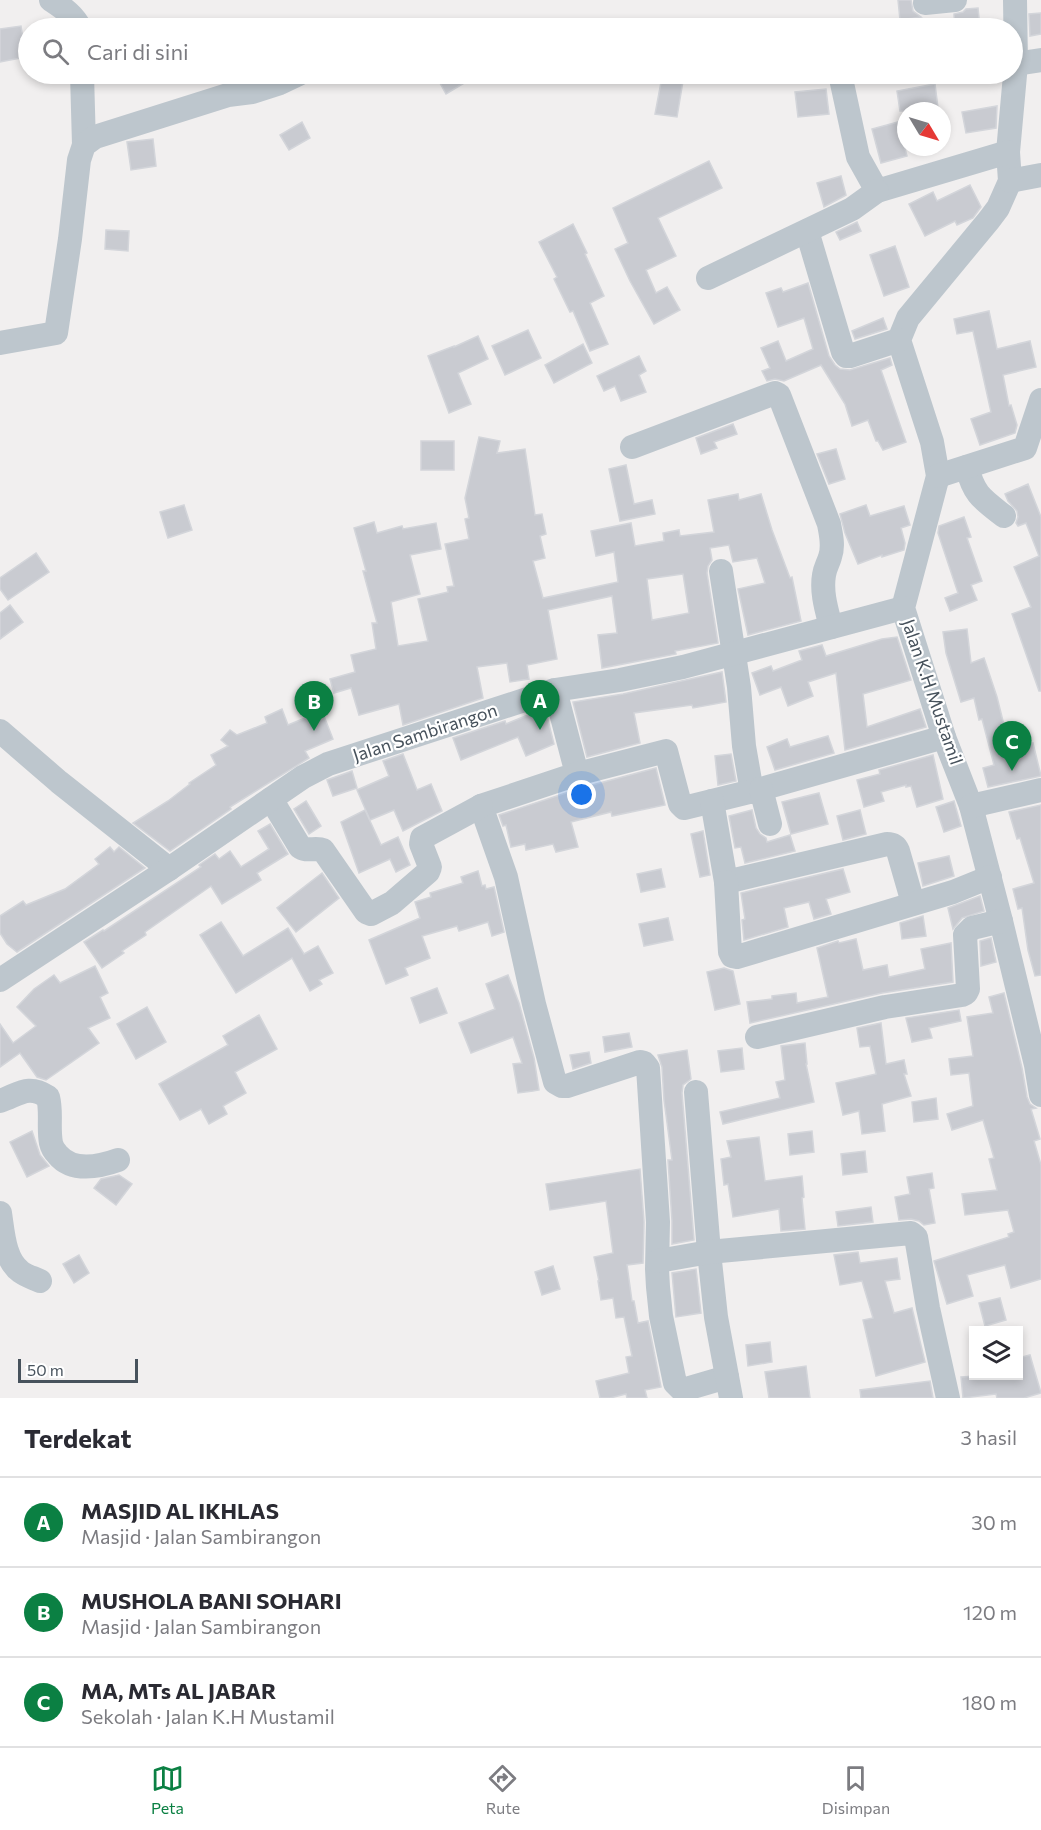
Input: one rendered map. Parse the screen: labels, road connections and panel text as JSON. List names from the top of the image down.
{
  "streets": {
    "street": ["Jalan K.H Mustamil", "Jalan Sambirangon"]
  },
  "crossings": [
    ["Jalan K.H Mustamil", "Jalan Sambirangon"]
  ],
  "scale_bar": "50 m",
  "north": "bottom right",
  "page": {
    "search": "Cari di sini",
    "pins": ["A", "B", "C"],
    "scale": "50 m",
    "heading": ["Terdekat", "3 hasil"],
    "list": [
      {
        "mark": "A",
        "name": "MASJID AL IKHLAS",
        "note": "Masjid · Jalan Sambirangon",
        "value": "30 m"
      },
      {
        "mark": "B",
        "name": "MUSHOLA BANI SOHARI",
        "note": "Masjid · Jalan Sambirangon",
        "value": "120 m"
      },
      {
        "mark": "C",
        "name": "MA, MTs AL JABAR",
        "note": "Sekolah · Jalan K.H Mustamil",
        "value": "180 m"
      }
    ],
    "nav": ["Peta", "Rute", "Disimpan"]
  }
}
